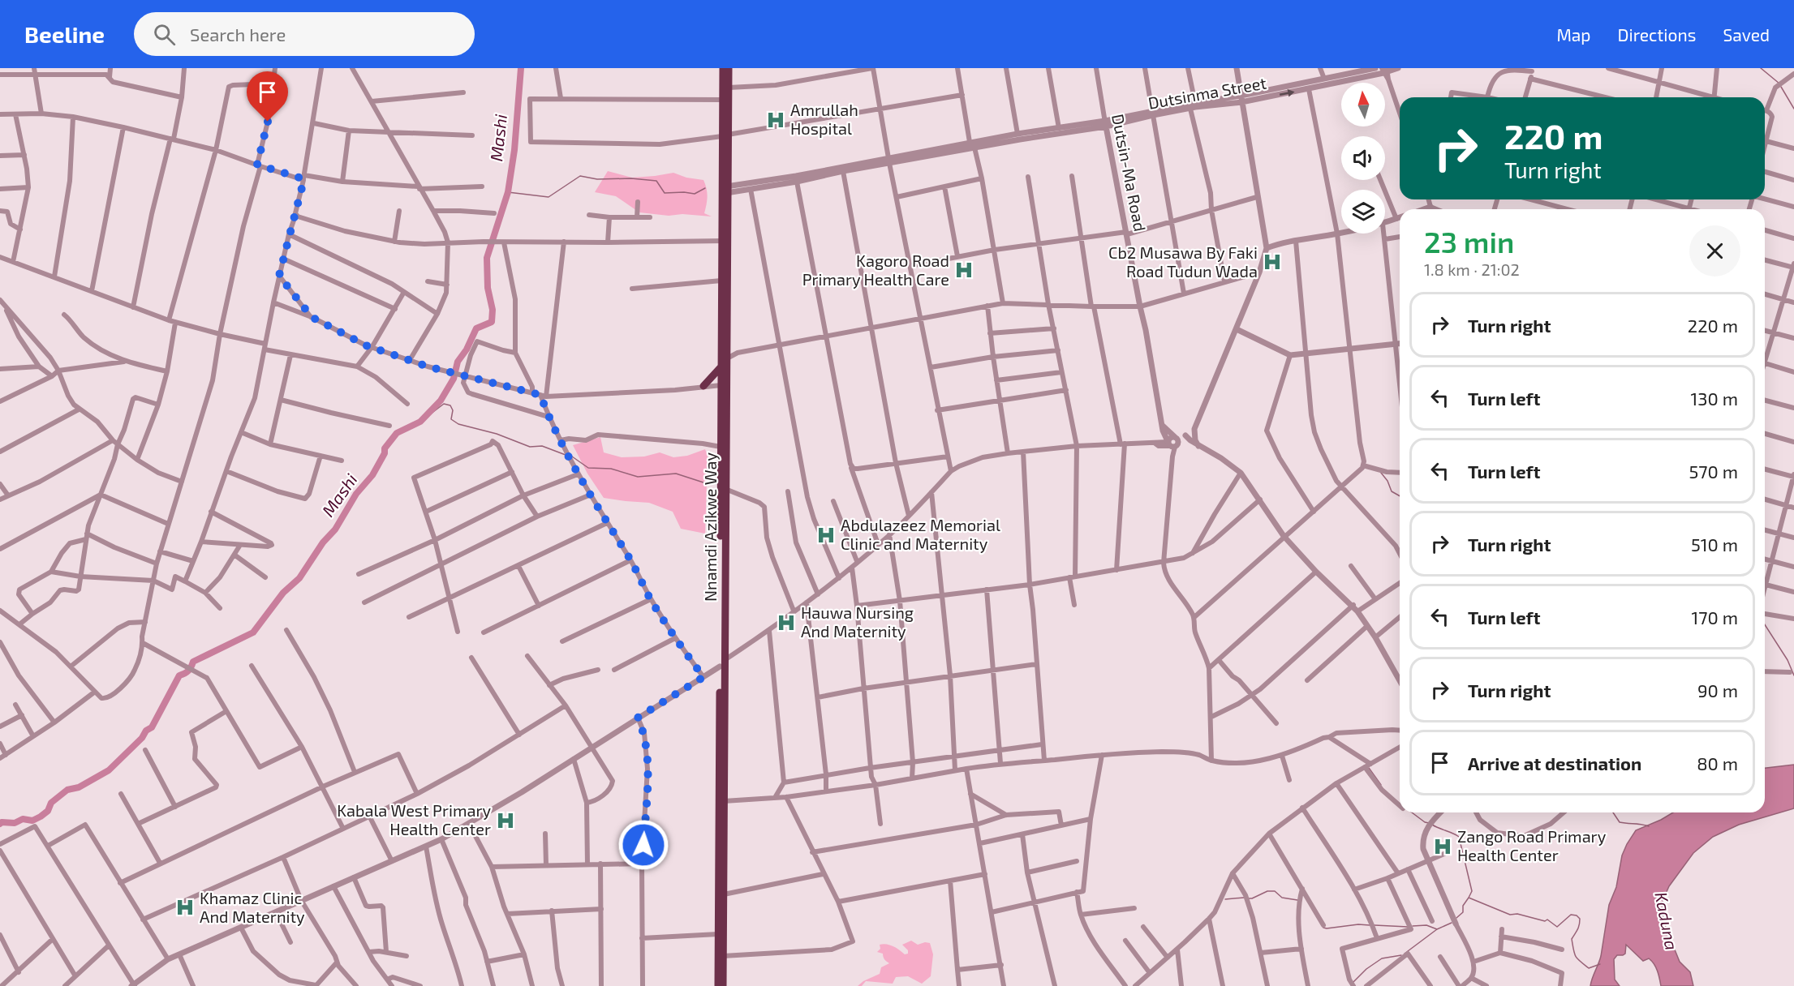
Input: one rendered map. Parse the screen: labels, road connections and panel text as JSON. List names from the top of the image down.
{
  "streets": {
    "highway": ["Nnamdi Azikwe Way"],
    "street": ["Dutsinma Street", "Dutsin-Ma Road"]
  },
  "crossings": [
    ["Dutsinma Street", "Dutsin-Ma Road"]
  ],
  "water": ["Mashi", "Kaduna"],
  "places": {
    "hospital": [
      "Amrullah Hospital",
      "Cb2 Musawa By Faki Road Tudun Wada",
      "Kagoro Road Primary Health Care",
      "Abdulazeez Memorial Clinic and Maternity",
      "Hauwa Nursing And Maternity",
      "Kabala West Primary Health Center",
      "Zango Road Primary Health Center",
      "Khamaz Clinic And Maternity"
    ]
  },
  "north": "top",
  "page": {
    "header": "Beeline",
    "search": "Search here",
    "nav": ["Map", "Directions", "Saved"],
    "turn": ["220 m", "Turn right"],
    "heading": ["23 min", "1.8 km · 21:02"],
    "list": [
      {
        "name": "Turn right",
        "value": "220 m"
      },
      {
        "name": "Turn left",
        "value": "130 m"
      },
      {
        "name": "Turn left",
        "value": "570 m"
      },
      {
        "name": "Turn right",
        "value": "510 m"
      },
      {
        "name": "Turn left",
        "value": "170 m"
      },
      {
        "name": "Turn right",
        "value": "90 m"
      },
      {
        "name": "Arrive at destination",
        "value": "80 m"
      }
    ]
  }
}
